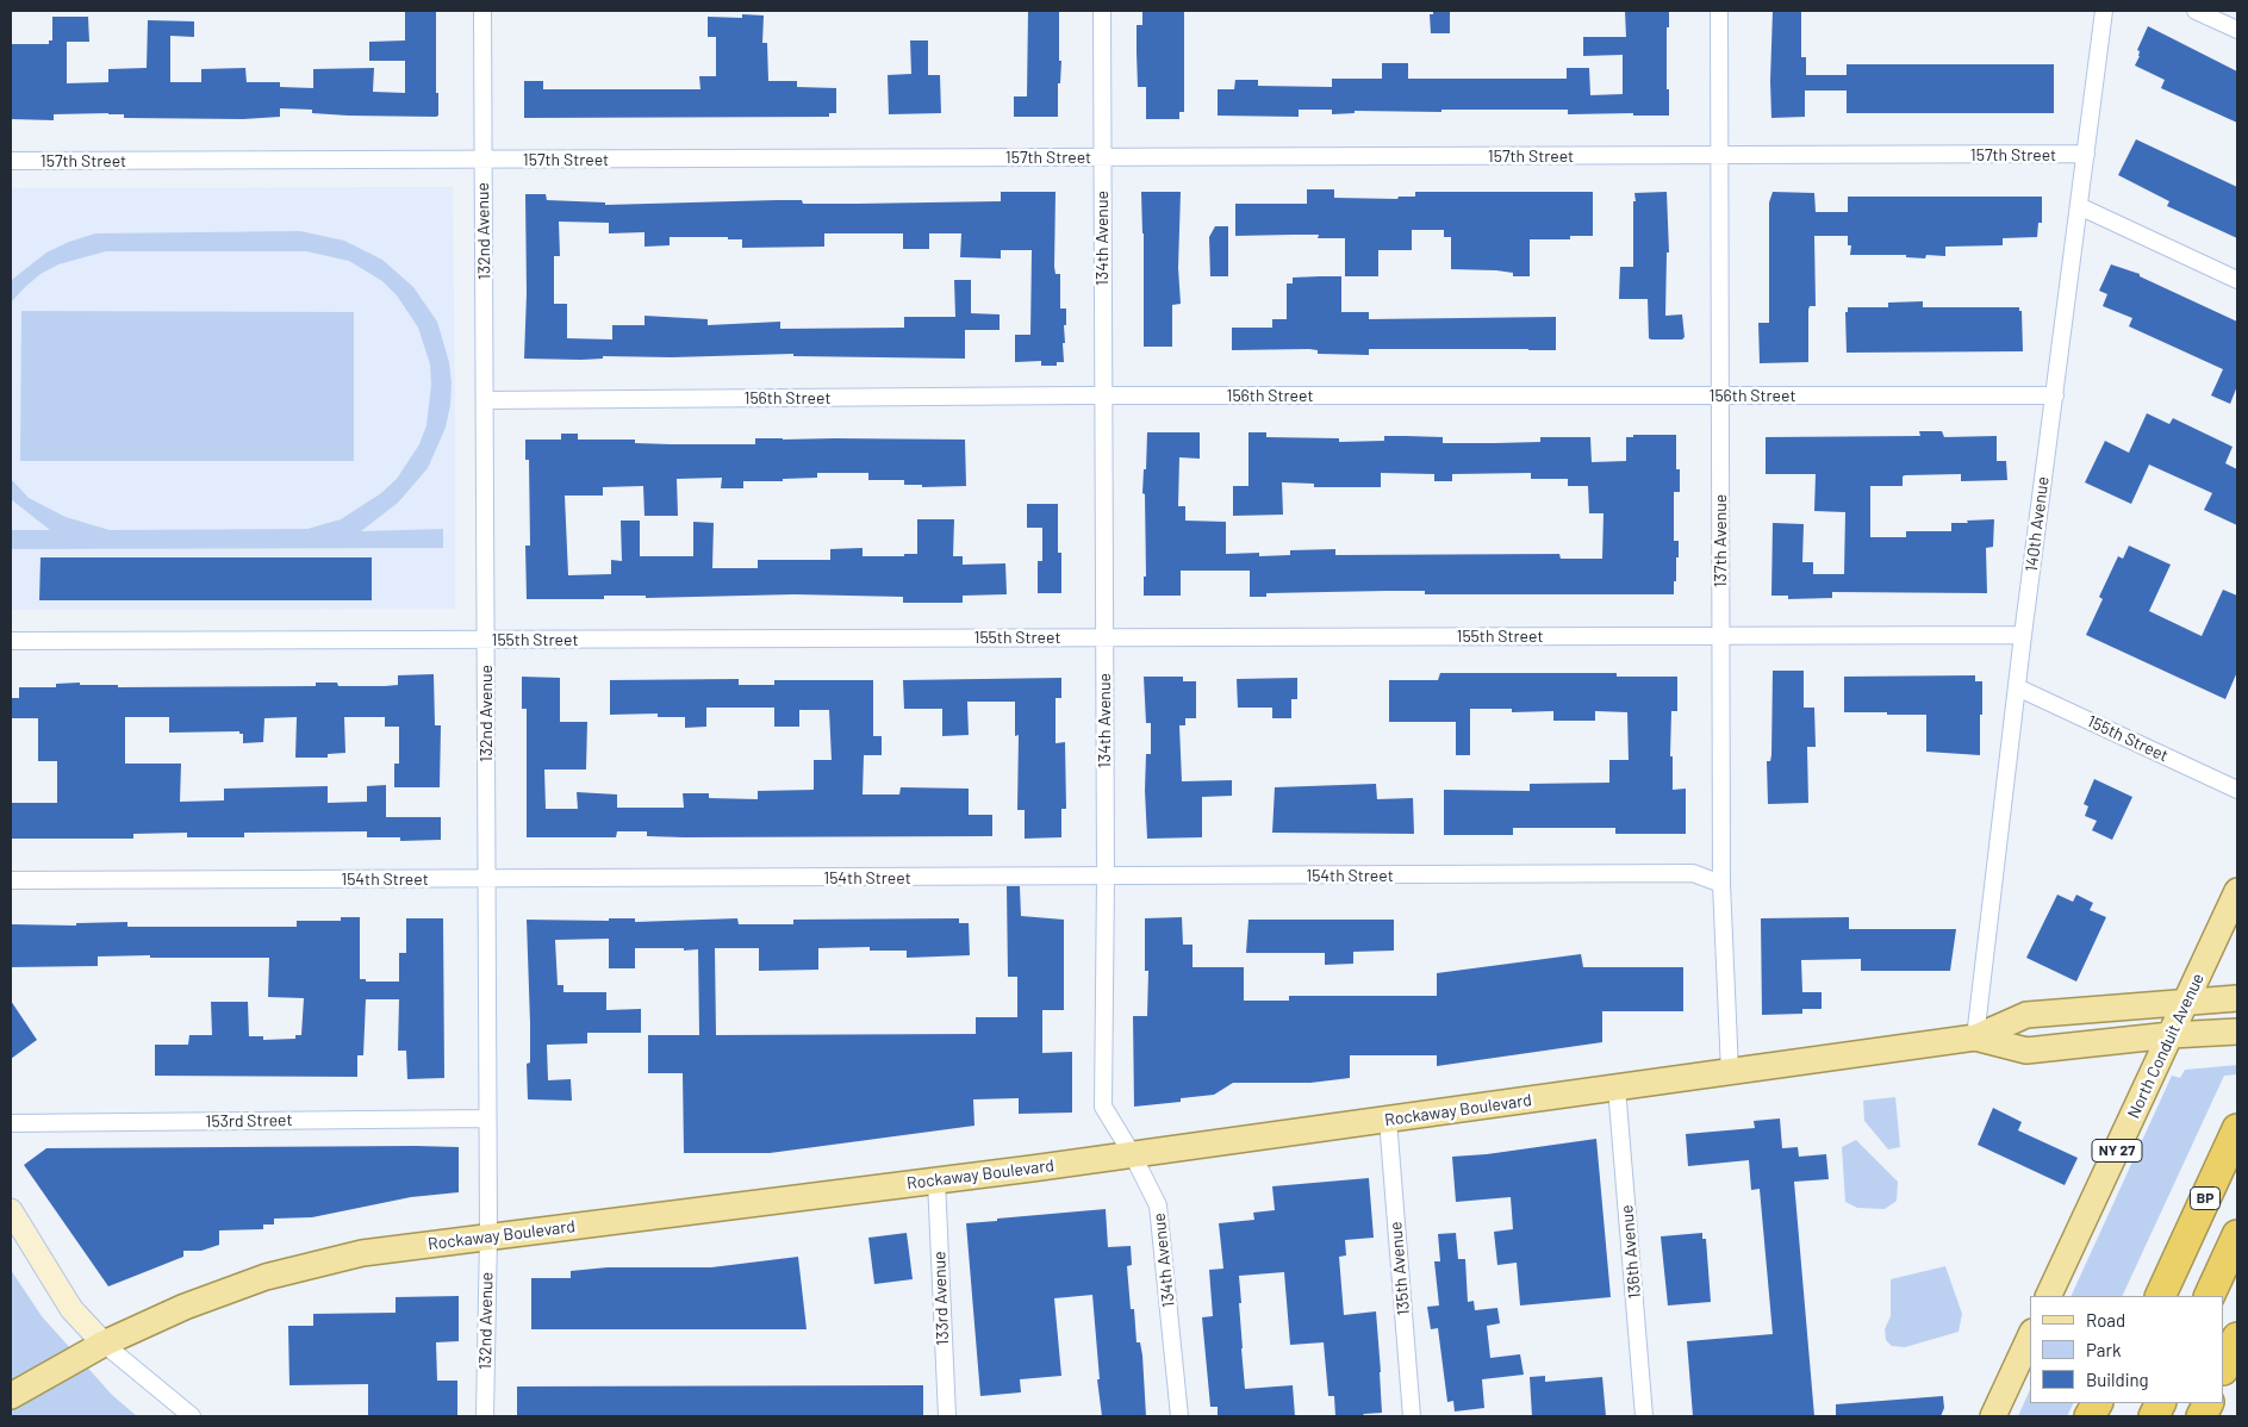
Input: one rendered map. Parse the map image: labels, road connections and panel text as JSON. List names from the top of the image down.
{
  "streets": {
    "highway": ["BP"],
    "main road": ["North Conduit Avenue", "Rockaway Boulevard", "NY 27"],
    "street": [
      "157th Street",
      "132nd Avenue",
      "134th Avenue",
      "156th Street",
      "140th Avenue",
      "137th Avenue",
      "155th Street",
      "154th Street",
      "153rd Street",
      "136th Avenue",
      "135th Avenue",
      "133rd Avenue"
    ]
  },
  "crossings": [
    ["157th Street", "132nd Avenue"],
    ["157th Street", "134th Avenue"],
    ["157th Street", "140th Avenue"],
    ["157th Street", "137th Avenue"],
    ["132nd Avenue", "156th Street"],
    ["132nd Avenue", "155th Street"],
    ["132nd Avenue", "154th Street"],
    ["132nd Avenue", "Rockaway Boulevard"],
    ["132nd Avenue", "153rd Street"],
    ["134th Avenue", "156th Street"],
    ["134th Avenue", "155th Street"],
    ["134th Avenue", "154th Street"],
    ["134th Avenue", "Rockaway Boulevard"],
    ["156th Street", "140th Avenue"],
    ["156th Street", "137th Avenue"],
    ["140th Avenue", "155th Street"],
    ["140th Avenue", "Rockaway Boulevard"],
    ["137th Avenue", "155th Street"],
    ["137th Avenue", "154th Street"],
    ["137th Avenue", "Rockaway Boulevard"],
    ["North Conduit Avenue", "Rockaway Boulevard"],
    ["Rockaway Boulevard", "136th Avenue"],
    ["Rockaway Boulevard", "135th Avenue"],
    ["Rockaway Boulevard", "133rd Avenue"]
  ],
  "legend": ["Road", "Park", "Building"]
}
